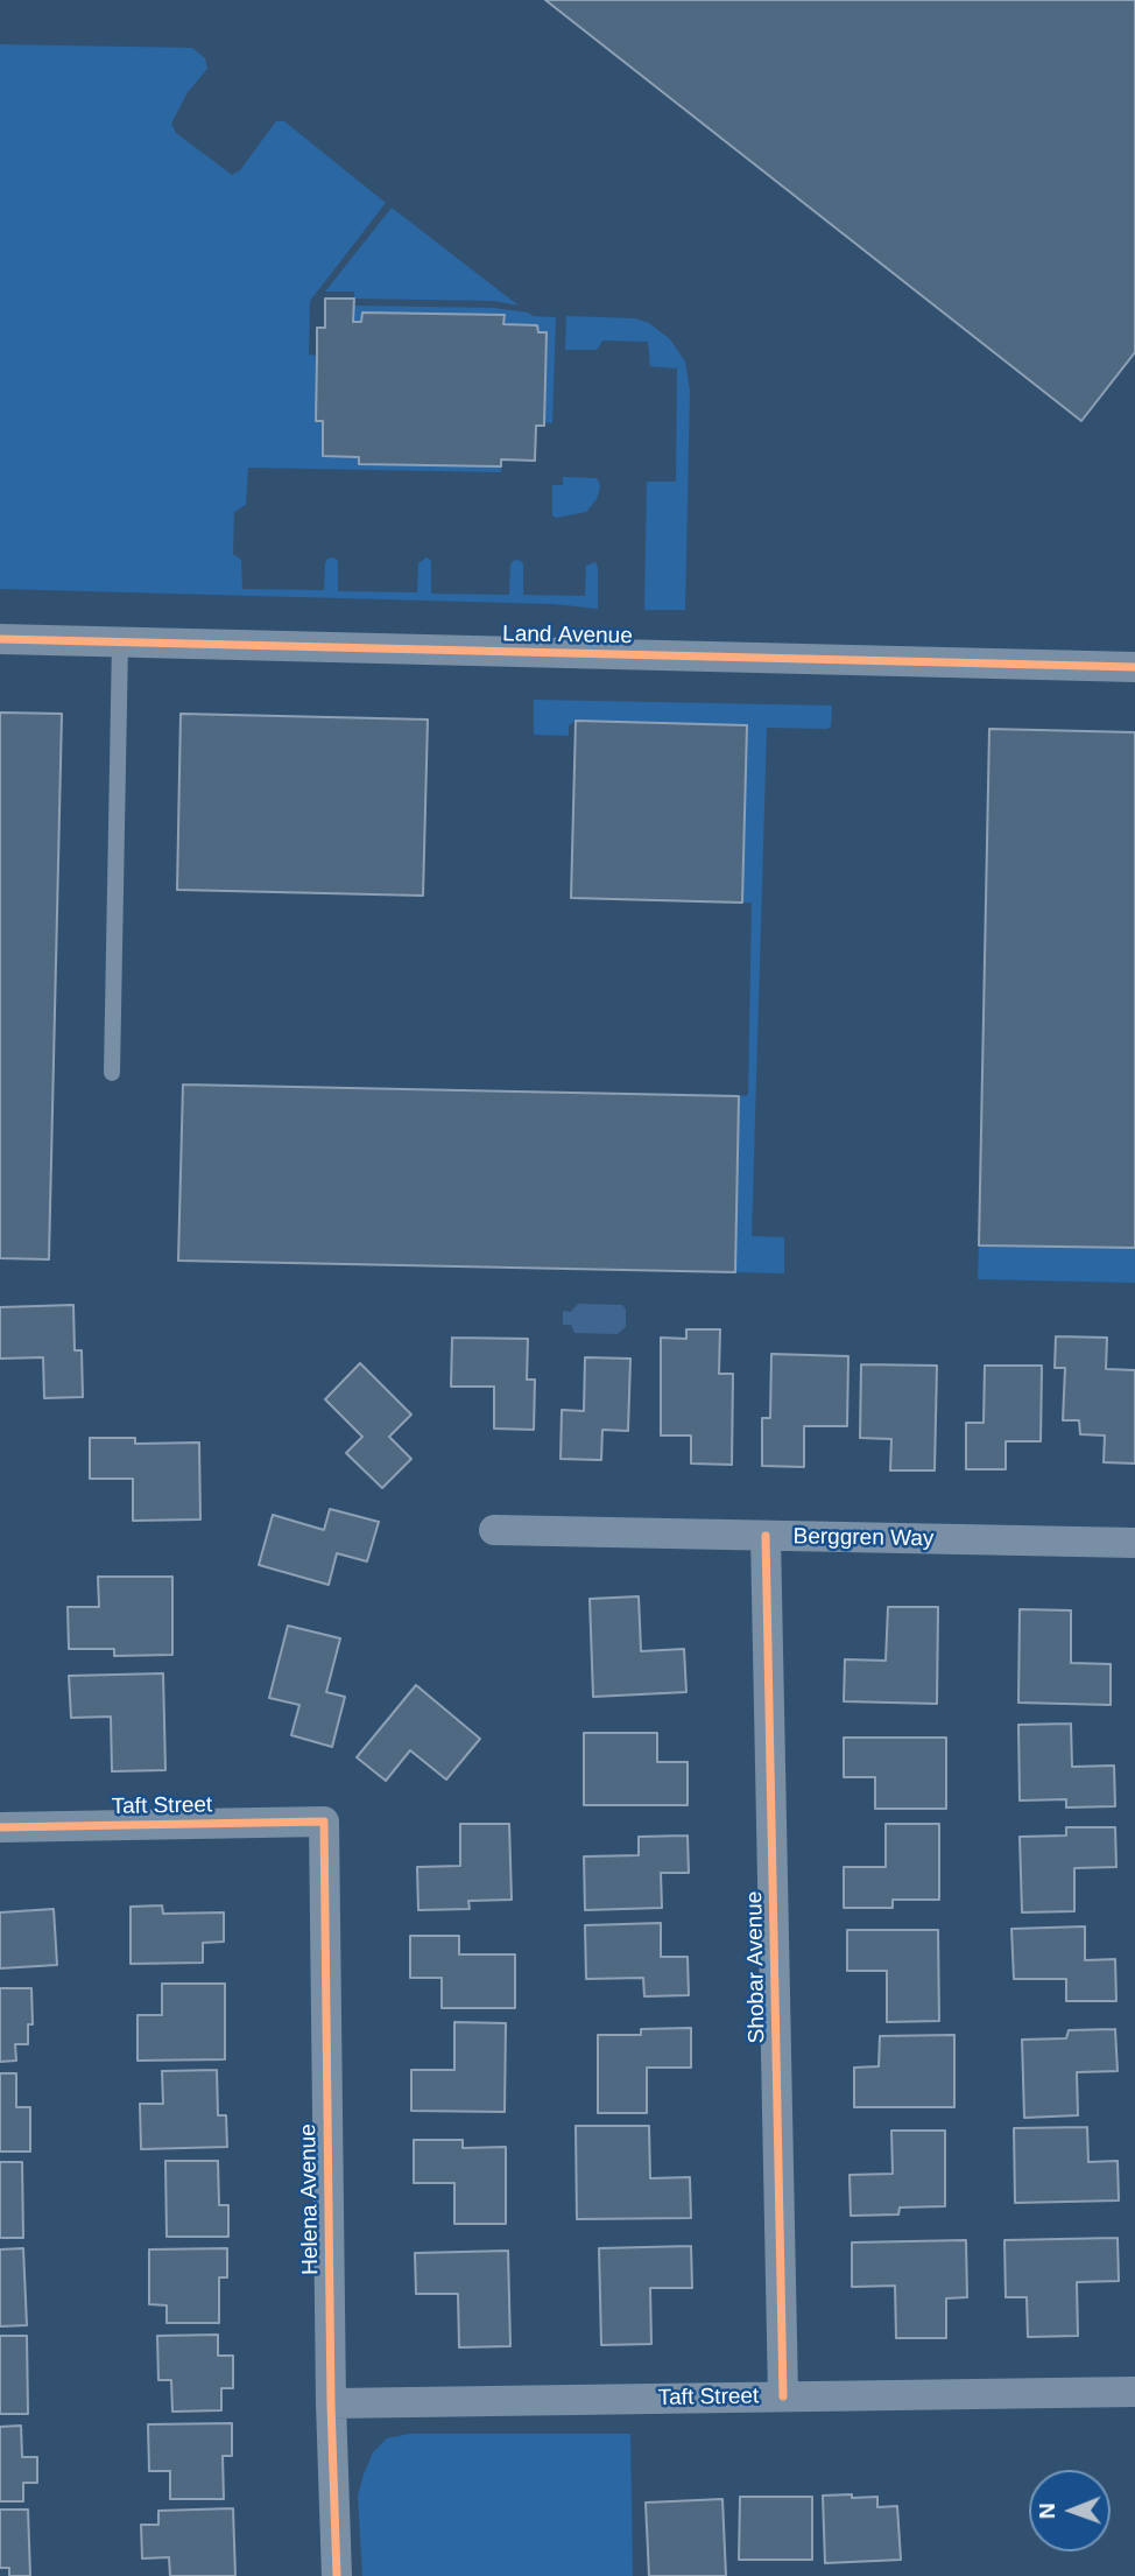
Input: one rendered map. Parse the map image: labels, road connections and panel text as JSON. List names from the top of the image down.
{
  "streets": {
    "street": [
      "Land Avenue",
      "Berggren Way",
      "Taft Street",
      "Shobar Avenue",
      "Helena Avenue"
    ]
  },
  "crossings": [
    ["Berggren Way", "Shobar Avenue"],
    ["Taft Street", "Shobar Avenue"],
    ["Taft Street", "Helena Avenue"]
  ],
  "north": "left"
}
